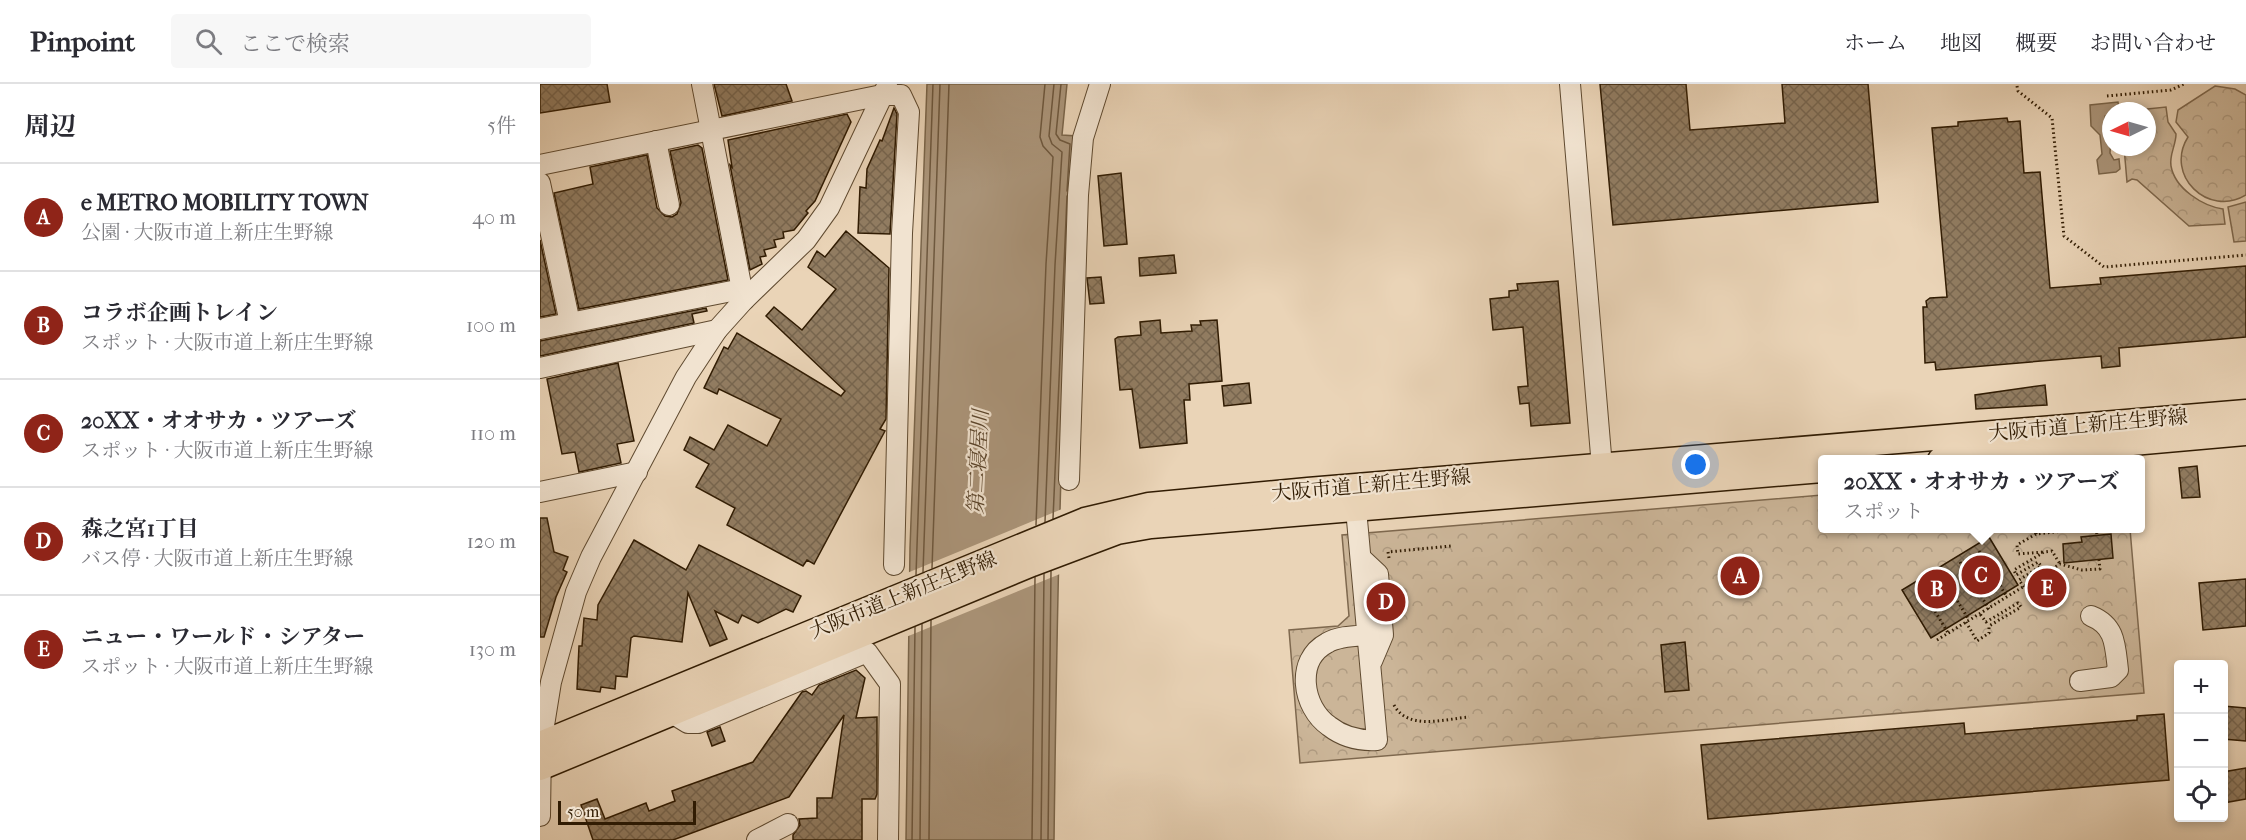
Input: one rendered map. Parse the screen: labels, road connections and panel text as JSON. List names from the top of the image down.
{
  "streets": {
    "main road": ["大阪市道上新庄生野線"]
  },
  "water": ["第二寝屋川"],
  "scale_bar": "50 m",
  "north": "left",
  "page": {
    "header": "Pinpoint",
    "search": "ここで検索",
    "nav": [
      "ホーム",
      "地図",
      "概要",
      "お問い合わせ"
    ],
    "heading": ["周辺", "5件"],
    "list": [
      {
        "mark": "A",
        "name": "e METRO MOBILITY TOWN",
        "note": "公園 · 大阪市道上新庄生野線",
        "value": "40 m"
      },
      {
        "mark": "B",
        "name": "コラボ企画トレイン",
        "note": "スポット · 大阪市道上新庄生野線",
        "value": "100 m"
      },
      {
        "mark": "C",
        "name": "20XX・オオサカ・ツアーズ",
        "note": "スポット · 大阪市道上新庄生野線",
        "value": "110 m"
      },
      {
        "mark": "D",
        "name": "森之宮1丁目",
        "note": "バス停 · 大阪市道上新庄生野線",
        "value": "120 m"
      },
      {
        "mark": "E",
        "name": "ニュー・ワールド・シアター",
        "note": "スポット · 大阪市道上新庄生野線",
        "value": "130 m"
      }
    ],
    "popup": ["20XX・オオサカ・ツアーズ", "スポット"],
    "pins": [
      "C",
      "A",
      "E",
      "B",
      "D"
    ],
    "map_buttons": ["+", "−"],
    "scale": "50 m"
  }
}
